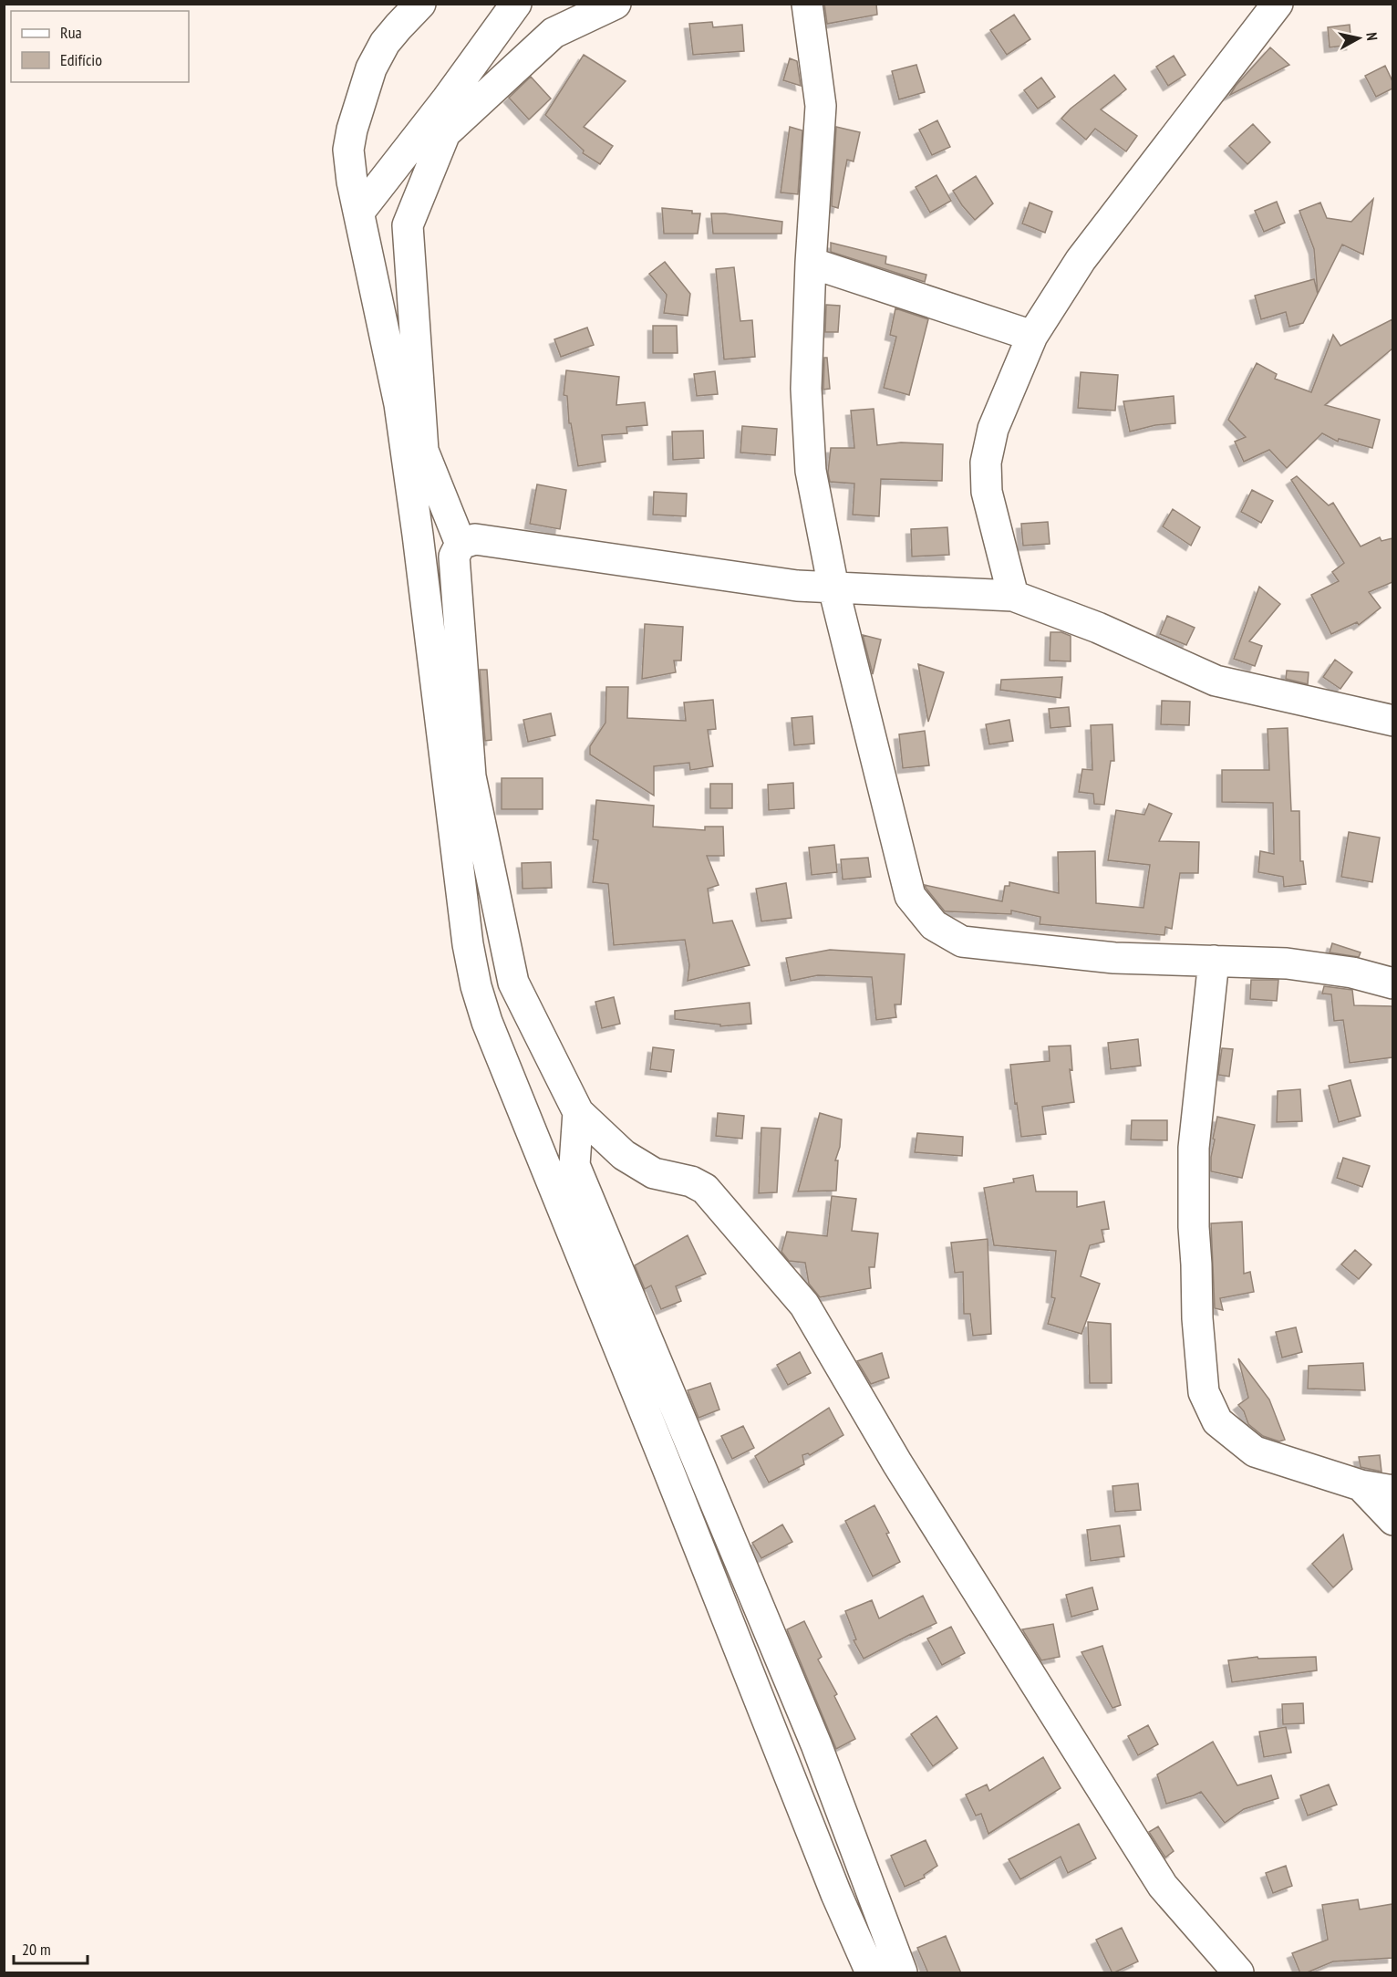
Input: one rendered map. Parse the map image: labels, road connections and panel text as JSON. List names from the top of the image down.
{
  "legend": ["Rua", "Edifício"],
  "scale_bar": "20 m",
  "north": "right"
}
